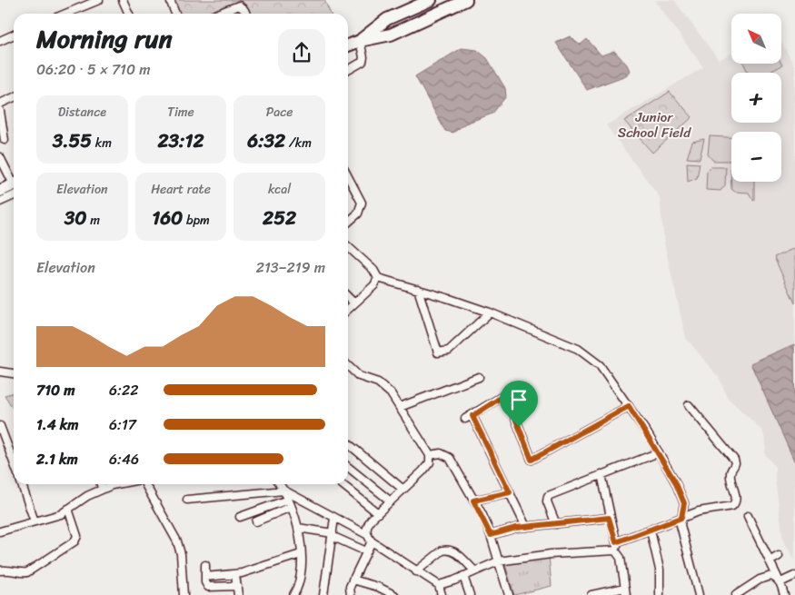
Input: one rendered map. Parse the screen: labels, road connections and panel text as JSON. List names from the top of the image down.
{
  "parks": ["Junior School Field"],
  "north": "top left",
  "page": {
    "map_buttons": ["+", "−"],
    "heading": ["Morning run", "06:20 · 5 × 710 m"],
    "stats": [
      ["Distance", "3.55 km"],
      ["Time", "23:12"],
      ["Pace", "6:32 /km"],
      ["Elevation", "30 m"],
      ["Heart rate", "160 bpm"],
      ["kcal", "252"]
    ],
    "chart": ["Elevation", "213–219 m"],
    "list": [
      {
        "name": "710 m",
        "note": "6:22"
      },
      {
        "name": "1.4 km",
        "note": "6:17"
      },
      {
        "name": "2.1 km",
        "note": "6:46"
      }
    ]
  }
}
